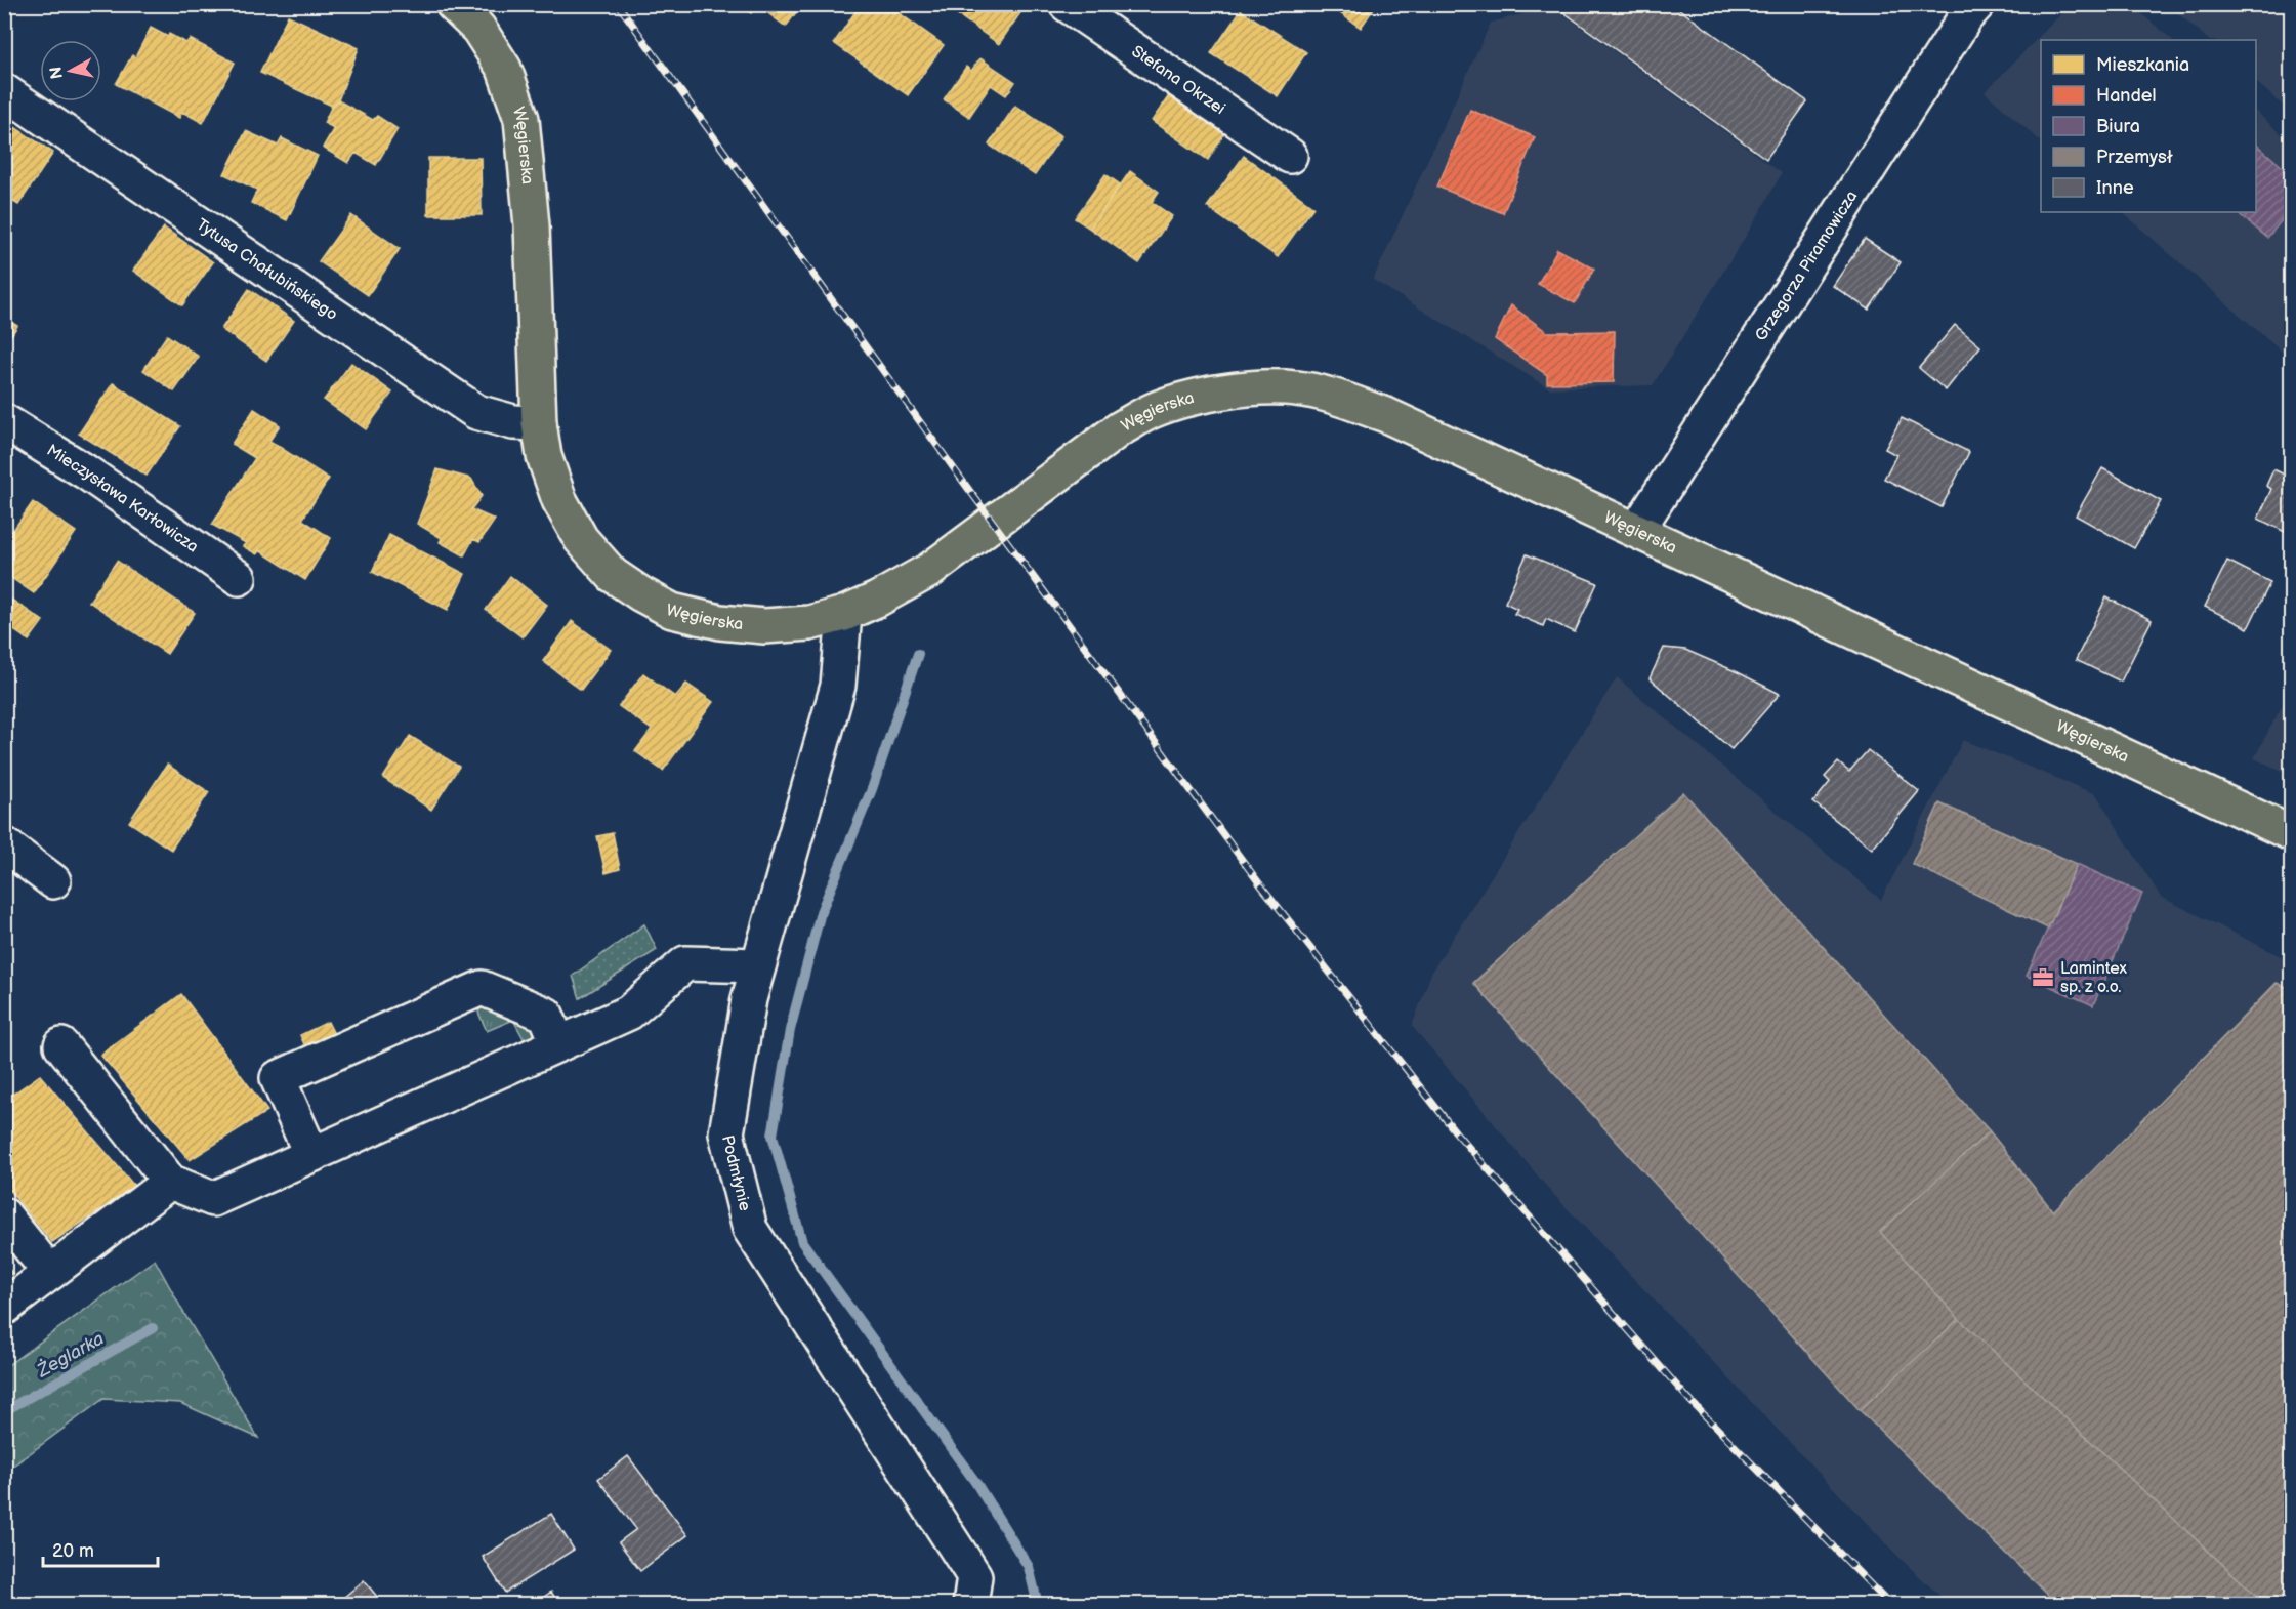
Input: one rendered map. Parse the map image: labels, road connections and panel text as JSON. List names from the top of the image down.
{
  "streets": {
    "main road": ["Węgierska"],
    "street": [
      "Stefana Okrzei",
      "Grzegorza Piramowicza",
      "Tytusa Chałubińskiego",
      "Mieczysława Karłowicza",
      "Podmłynie"
    ]
  },
  "crossings": [
    ["Węgierska", "Grzegorza Piramowicza"],
    ["Węgierska", "Tytusa Chałubińskiego"],
    ["Węgierska", "Podmłynie"]
  ],
  "water": ["Żeglarka"],
  "places": {
    "office": ["Lamintex sp. z o.o."]
  },
  "legend": [
    "Mieszkania",
    "Handel",
    "Biura",
    "Przemysł",
    "Inne"
  ],
  "scale_bar": "20 m",
  "north": "left"
}
